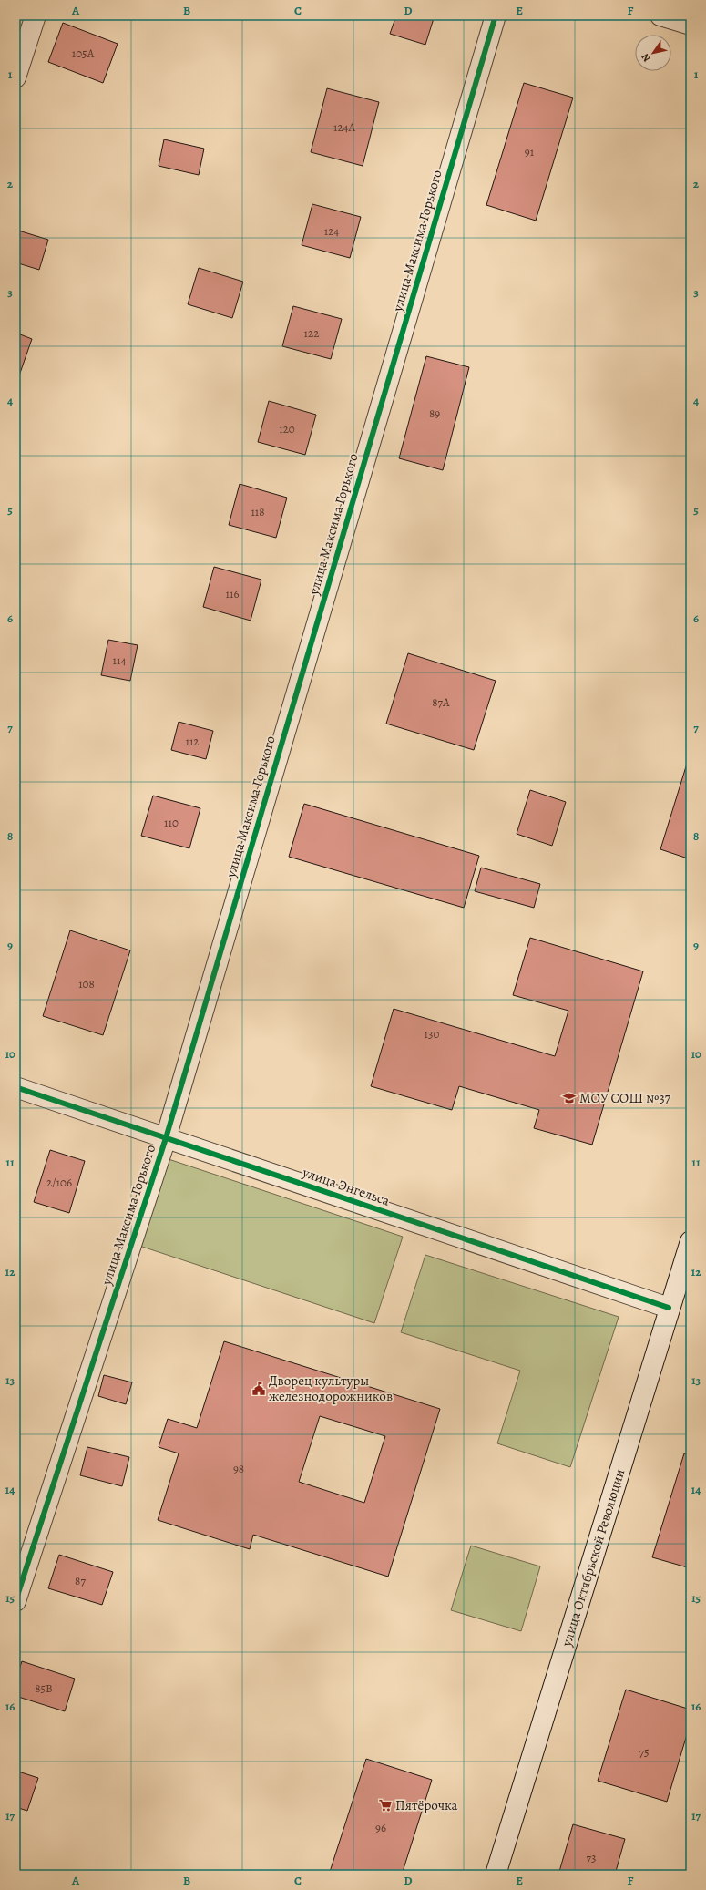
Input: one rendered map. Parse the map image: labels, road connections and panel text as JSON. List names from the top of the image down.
{
  "streets": {
    "street": ["улица Максима Горького", "улица Энгельса", "улица Октябрьской Революции"]
  },
  "crossings": [
    ["улица Максима Горького", "улица Энгельса"],
    ["улица Энгельса", "улица Октябрьской Революции"]
  ],
  "places": {
    "school or university": ["МОУ СОШ №37"],
    "public building": ["Дворец культуры железнодорожников"],
    "supermarket": ["Пятёрочка"]
  },
  "house_numbers": [
    "105А",
    "124А",
    "91",
    "124",
    "122",
    "89",
    "120",
    "118",
    "116",
    "114",
    "87А",
    "112",
    "110",
    "108",
    "130",
    "2/106",
    "98",
    "87",
    "85В",
    "75",
    "96",
    "73"
  ],
  "north": "bottom left",
  "grid": {
    "columns": [
      "A",
      "B",
      "C",
      "D",
      "E",
      "F"
    ],
    "rows": [
      "1",
      "2",
      "3",
      "4",
      "5",
      "6",
      "7",
      "8",
      "9",
      "10",
      "11",
      "12",
      "13",
      "14",
      "15",
      "16",
      "17"
    ]
  }
}
